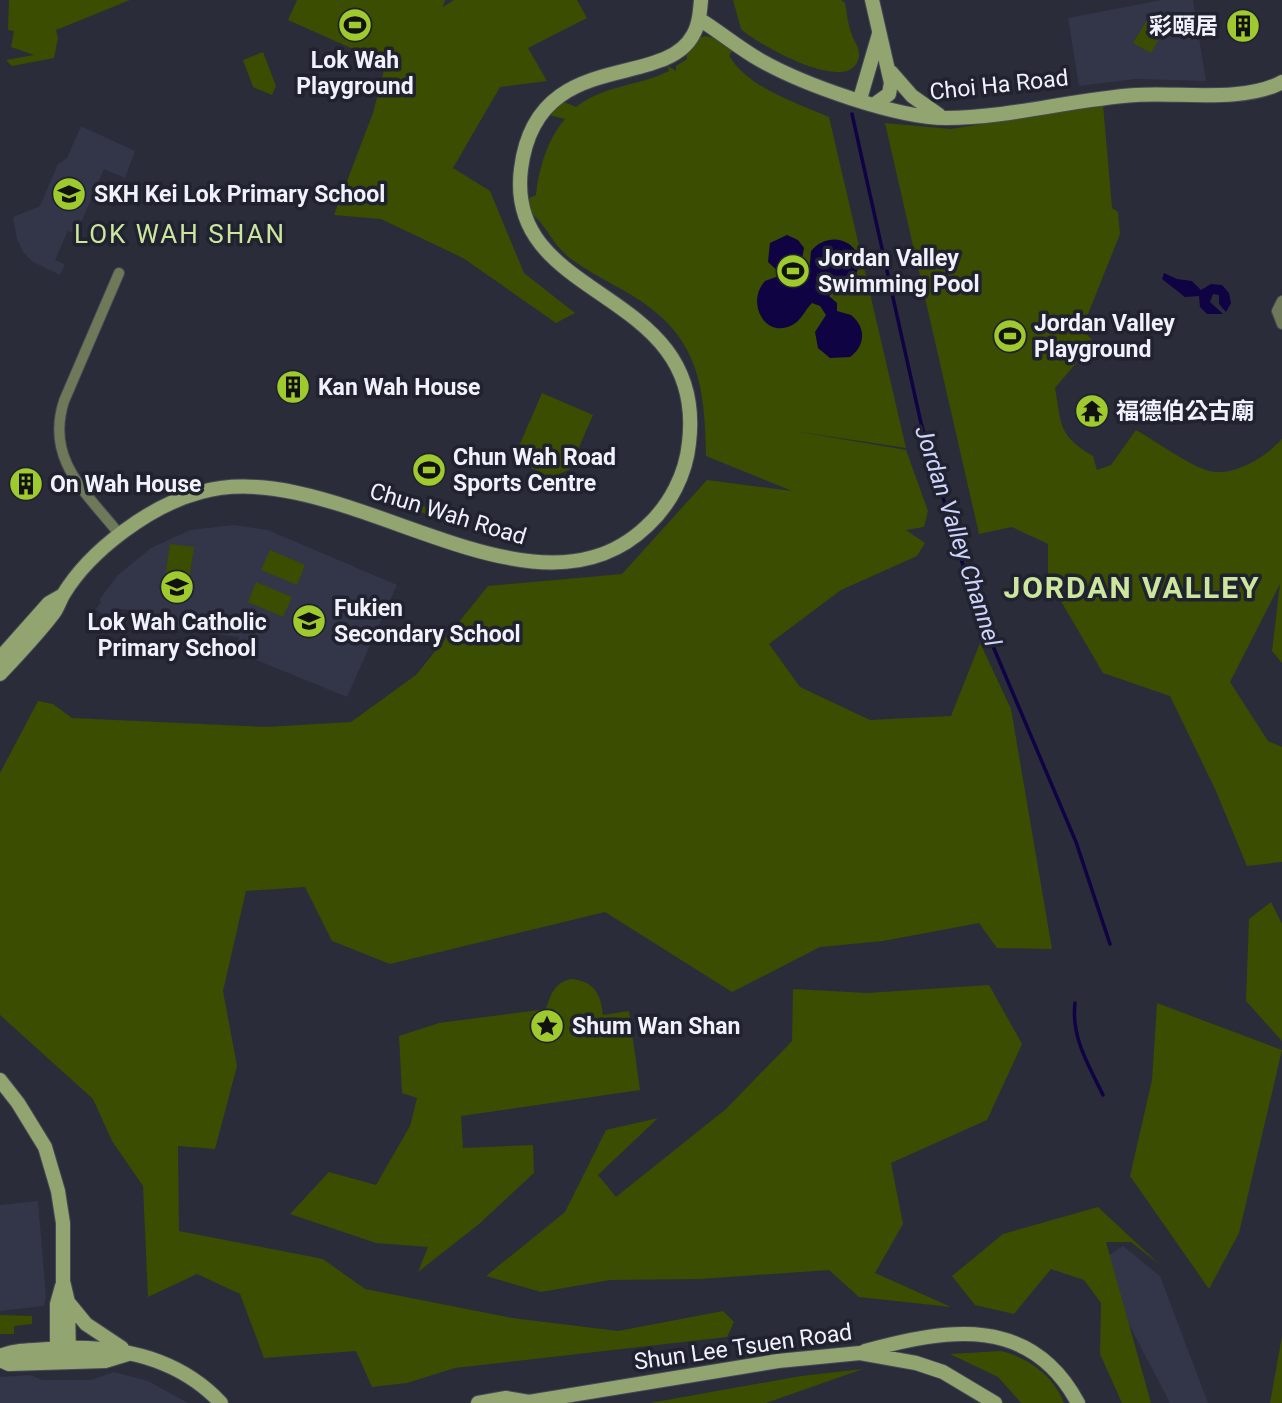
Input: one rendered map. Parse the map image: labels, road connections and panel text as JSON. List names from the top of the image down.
{
  "streets": {
    "main road": ["Choi Ha Road", "Chun Wah Road", "Shun Lee Tsuen Road"]
  },
  "crossings": [
    ["Choi Ha Road", "Chun Wah Road"]
  ],
  "districts": ["LOK WAH SHAN", "JORDAN VALLEY"],
  "water": ["Jordan Valley Channel"],
  "places": {
    "sports": [
      "Lok Wah Playground",
      "Jordan Valley Swimming Pool",
      "Jordan Valley Playground",
      "Chun Wah Road Sports Centre"
    ],
    "building": ["彩頤居", "Kan Wah House", "On Wah House"],
    "school or university": ["SKH Kei Lok Primary School", "Lok Wah Catholic Primary School", "Fukien Secondary School"],
    "temple": ["福德伯公古廟"],
    "place": ["Shum Wan Shan"]
  }
}
